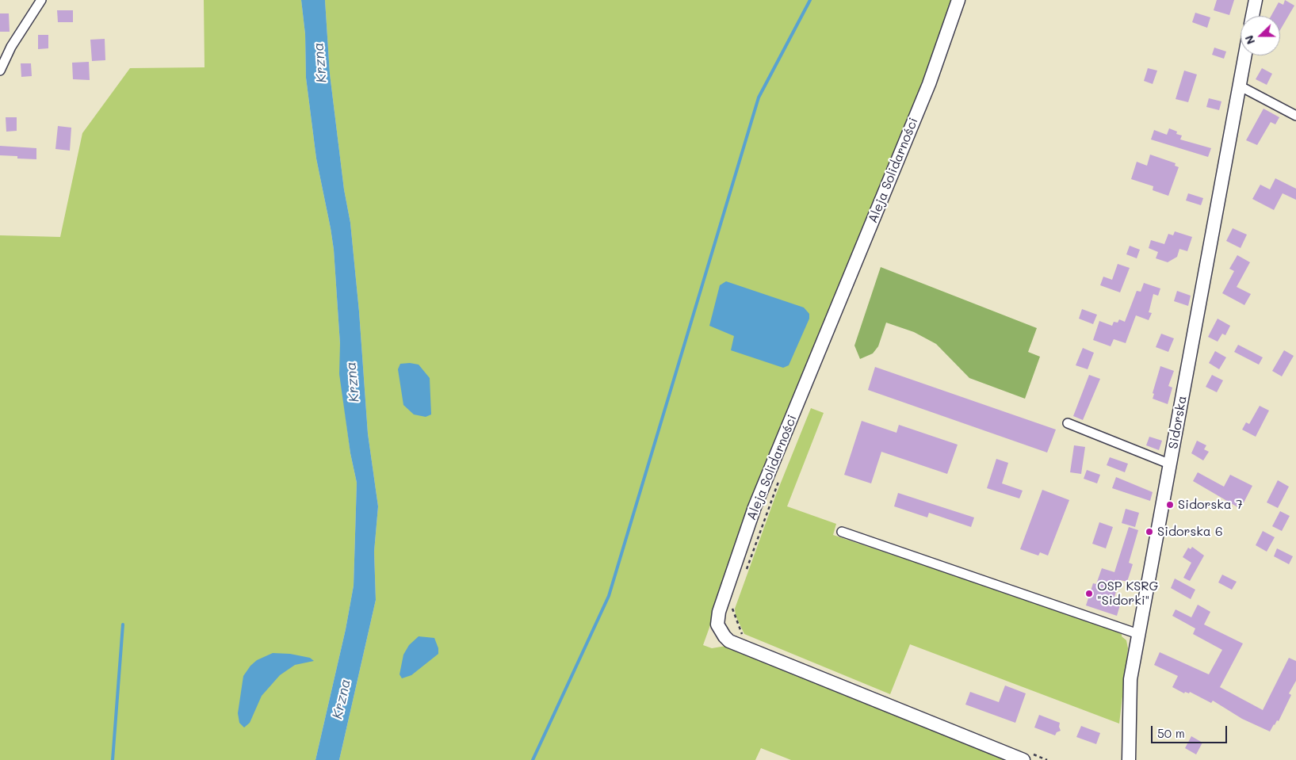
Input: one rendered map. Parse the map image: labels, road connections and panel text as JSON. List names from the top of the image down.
{
  "streets": {
    "street": ["Aleja Solidarności", "Sidorska"]
  },
  "water": ["Krzna"],
  "places": ["Sidorska 7", "Sidorska 6", "OSP KSRG \"Sidorki\""],
  "scale_bar": "50 m",
  "north": "left"
}
